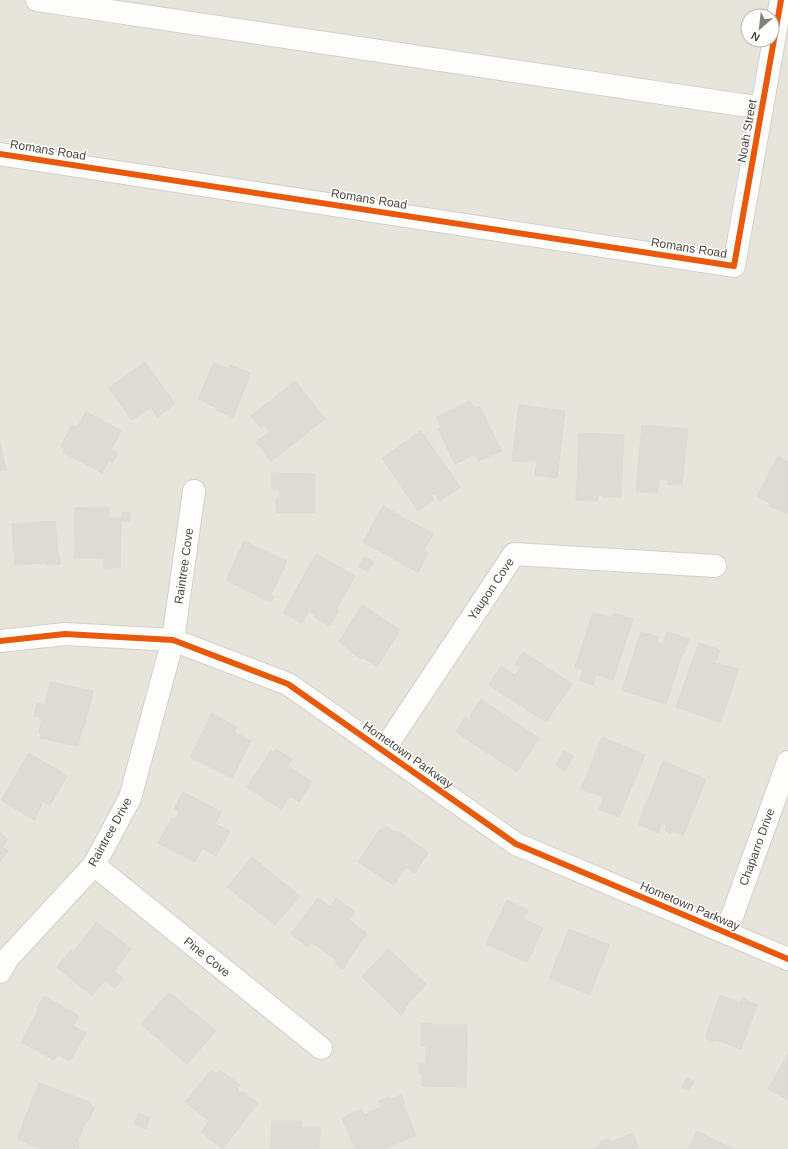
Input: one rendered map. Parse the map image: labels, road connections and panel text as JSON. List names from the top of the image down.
{
  "streets": {
    "street": [
      "Noah Street",
      "Romans Road",
      "Raintree Cove",
      "Yaupon Cove",
      "Hometown Parkway",
      "Raintree Drive",
      "Chaparro Drive",
      "Pine Cove"
    ]
  },
  "crossings": [
    ["Noah Street", "Romans Road"],
    ["Raintree Cove", "Hometown Parkway"],
    ["Raintree Cove", "Raintree Drive"],
    ["Yaupon Cove", "Hometown Parkway"],
    ["Hometown Parkway", "Raintree Drive"],
    ["Hometown Parkway", "Chaparro Drive"],
    ["Raintree Drive", "Pine Cove"]
  ],
  "north": "bottom left"
}
